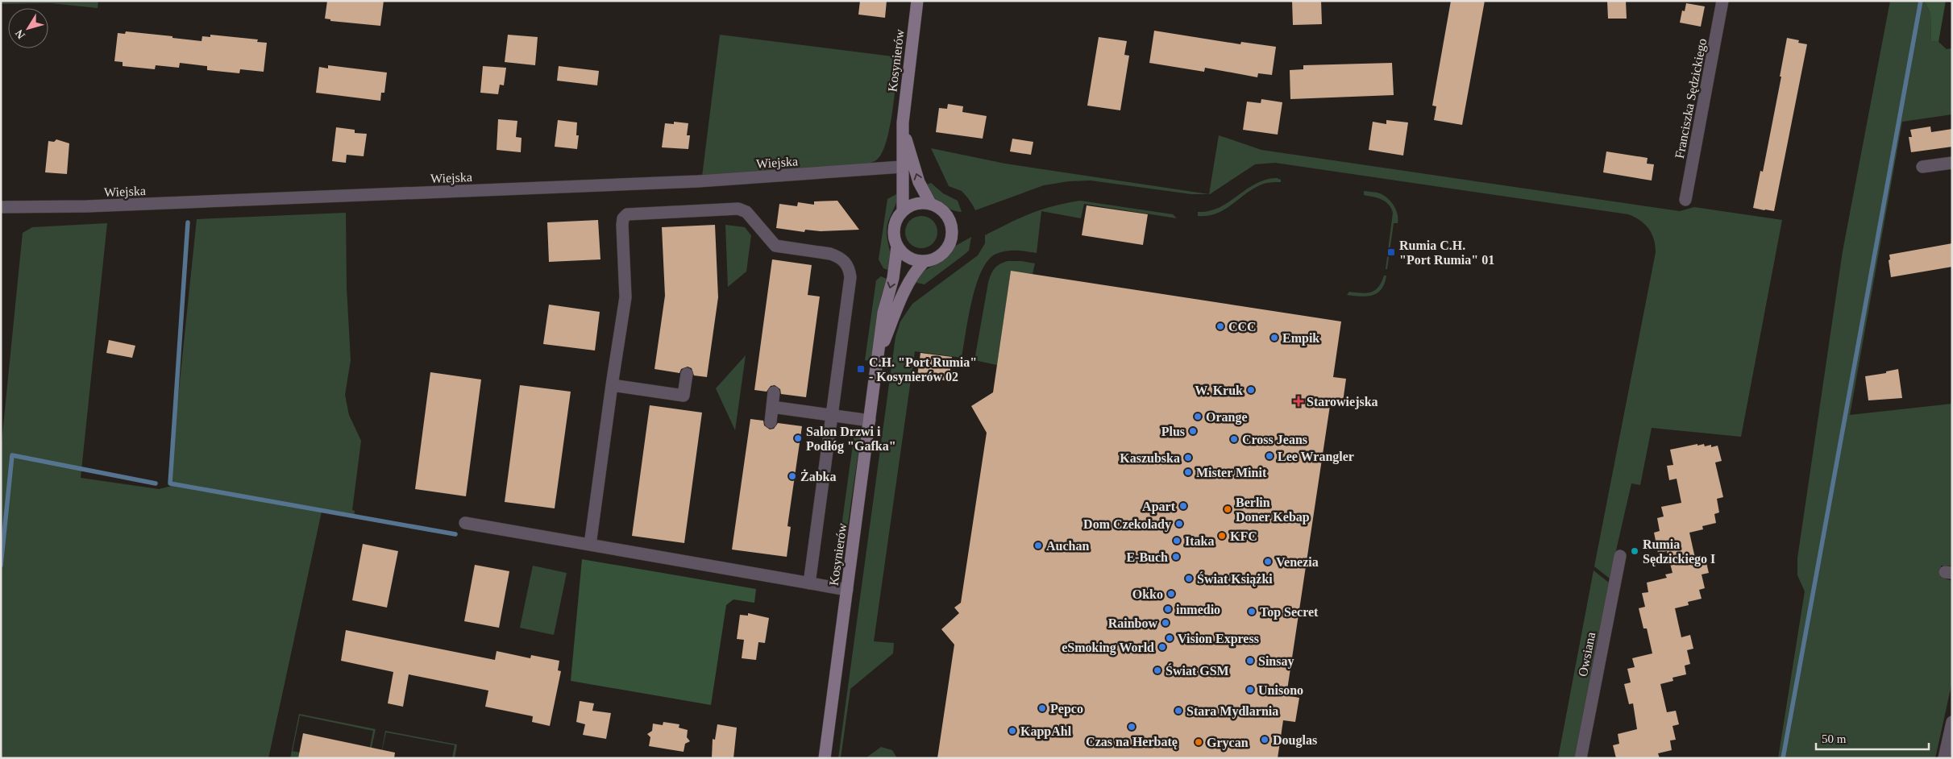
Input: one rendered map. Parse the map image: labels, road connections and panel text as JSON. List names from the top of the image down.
{
  "streets": {
    "main road": ["Kosynierów"],
    "street": ["Franciszka Sędzickiego", "Wiejska", "Owsiana"]
  },
  "crossings": [
    ["Kosynierów", "Wiejska"]
  ],
  "places": {
    "transit": ["Rumia C.H. \"Port Rumia\" 01", "C.H. \"Port Rumia\" - Kosynierów 02"],
    "other": [
      "CCC",
      "Empik",
      "W. Kruk",
      "Orange",
      "Plus",
      "Salon Drzwi i Podłóg \"Gafka\"",
      "Cross Jeans",
      "Lee Wrangler",
      "Kaszubska",
      "Mister Minit",
      "Żabka",
      "Apart",
      "Berlin Doner Kebap",
      "Dom Czekolady",
      "KFC",
      "Itaka",
      "Auchan",
      "Rumia Sędzickiego I",
      "E-Buch",
      "Venezia",
      "Świat Książki",
      "Okko",
      "inmedio",
      "Top Secret",
      "Rainbow",
      "Vision Express",
      "eSmoking World",
      "Sinsay",
      "Świat GSM",
      "Unisono",
      "Pepco",
      "Stara Mydlarnia",
      "Czas na Herbatę",
      "KappAhl",
      "Douglas",
      "Grycan"
    ],
    "health": ["Starowiejska"]
  },
  "scale_bar": "50 m",
  "north": "bottom left"
}
